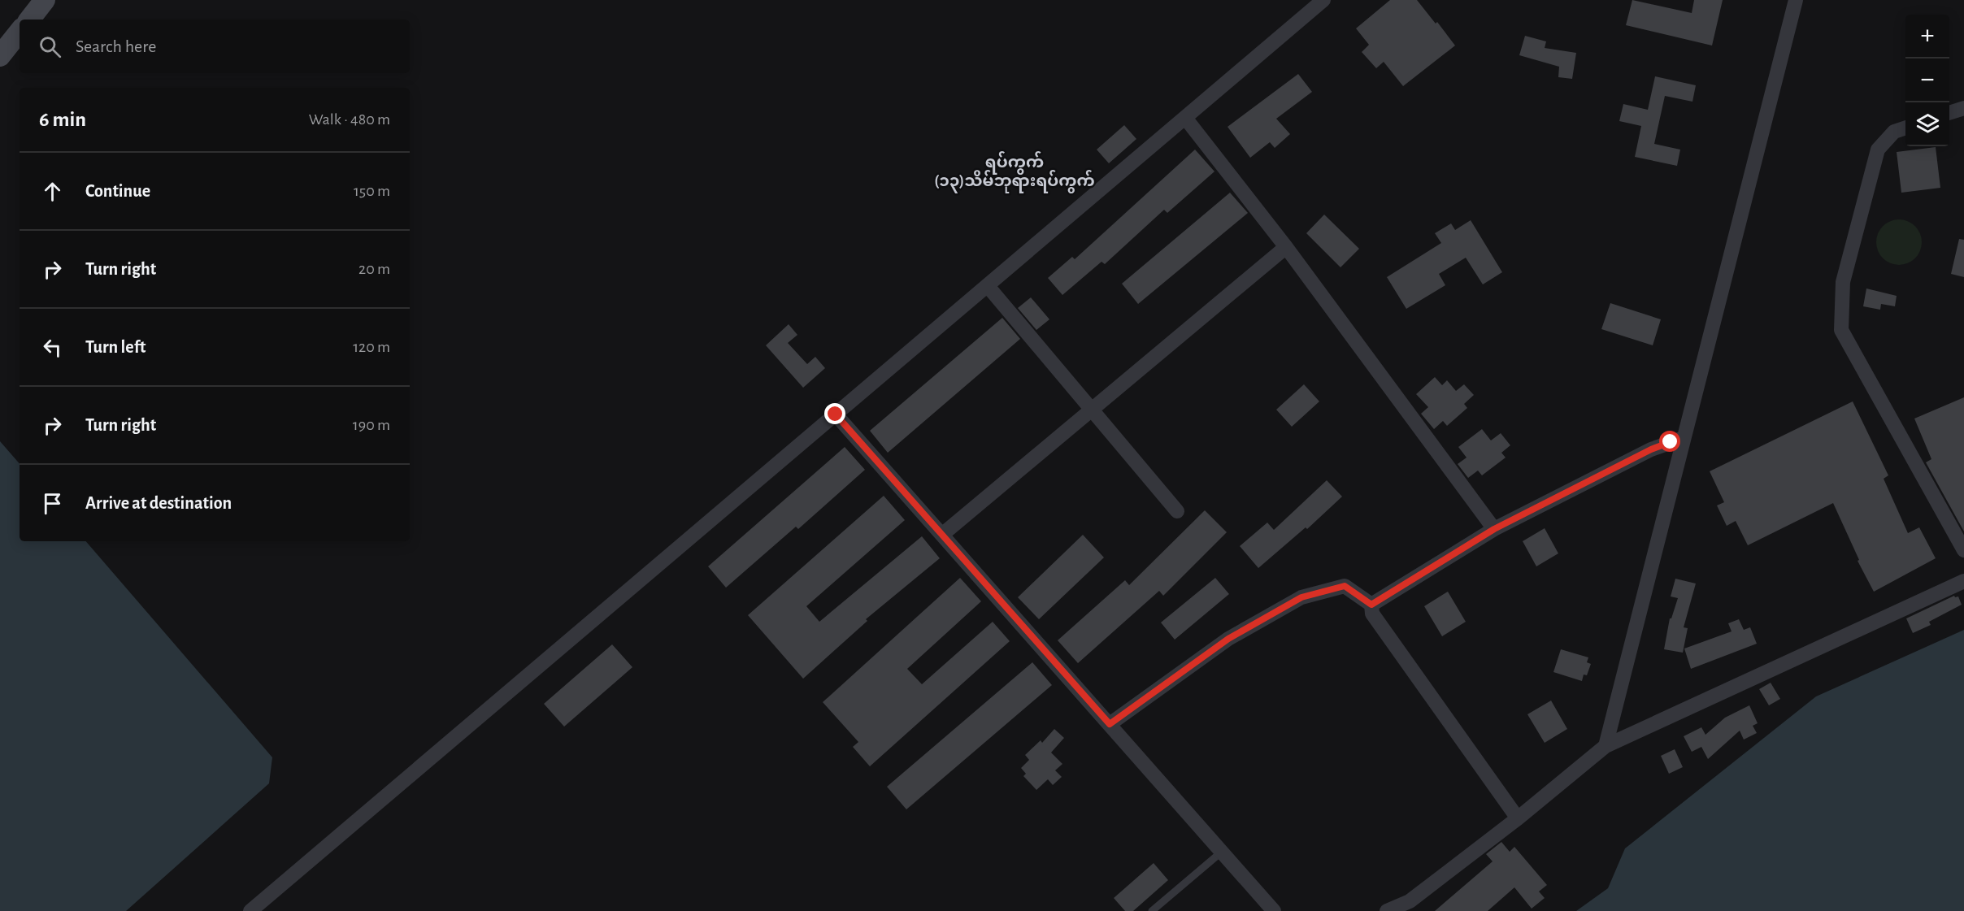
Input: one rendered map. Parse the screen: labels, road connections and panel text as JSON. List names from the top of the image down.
{
  "districts": ["ရပ်ကွက် (၁၃)သိမ်ဘုရားရပ်ကွက်"],
  "page": {
    "map_buttons": ["+", "−"],
    "search": "Search here",
    "heading": ["6 min", "Walk · 480 m"],
    "list": [
      ["Continue", "150 m"],
      ["Turn right", "20 m"],
      ["Turn left", "120 m"],
      ["Turn right", "190 m"],
      "Arrive at destination"
    ]
  }
}
